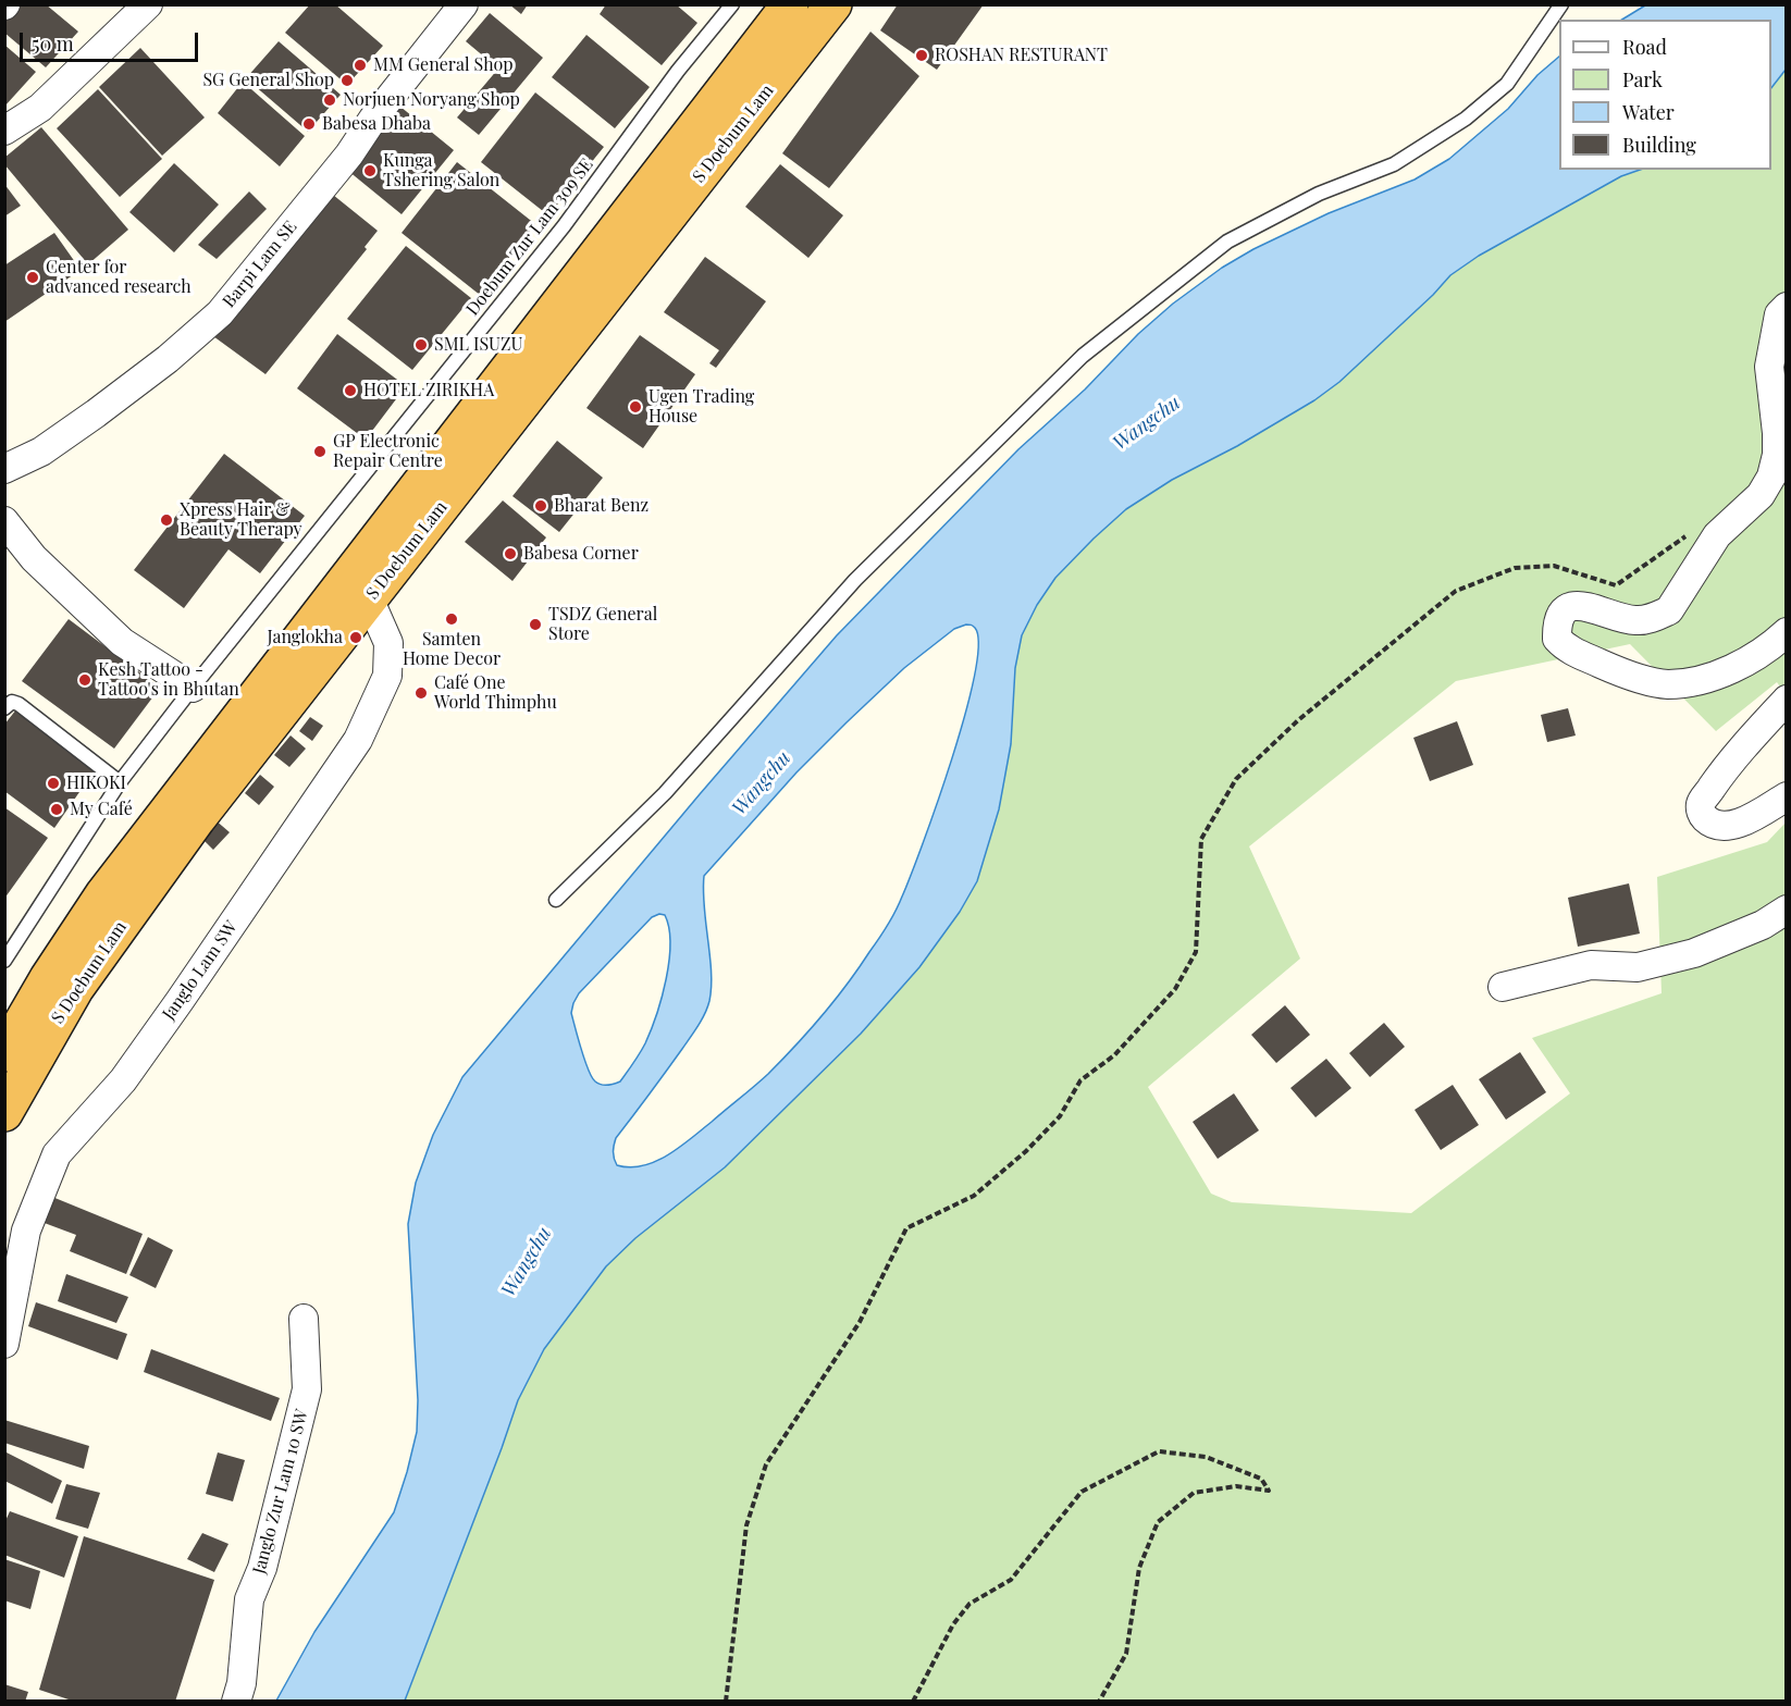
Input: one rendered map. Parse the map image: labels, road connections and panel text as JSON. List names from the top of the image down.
{
  "streets": {
    "highway": ["S Doebum Lam"],
    "street": ["Barpi Lam SE", "Janglo Lam SW", "Janglo Zur Lam 10 SW"],
    "lane": ["Doebum Zur Lam 309 SE"]
  },
  "crossings": [
    ["S Doebum Lam", "Janglo Lam SW"]
  ],
  "water": ["Wangchu"],
  "places": [
    "ROSHAN RESTURANT",
    "MM General Shop",
    "SG General Shop",
    "Norjuen Noryang Shop",
    "Babesa Dhaba",
    "Kunga Tshering Salon",
    "Center for advanced research",
    "SML ISUZU",
    "HOTEL ZIRIKHA",
    "Ugen Trading House",
    "GP Electronic Repair Centre",
    "Bharat Benz",
    "Xpress Hair & Beauty Therapy",
    "Babesa Corner",
    "Samten Home Decor",
    "TSDZ General Store",
    "Janglokha",
    "Kesh Tattoo - Tattoo's in Bhutan",
    "Café One World Thimphu",
    "HIKOKI",
    "My Café"
  ],
  "legend": [
    "Road",
    "Park",
    "Water",
    "Building"
  ],
  "scale_bar": "50 m"
}
